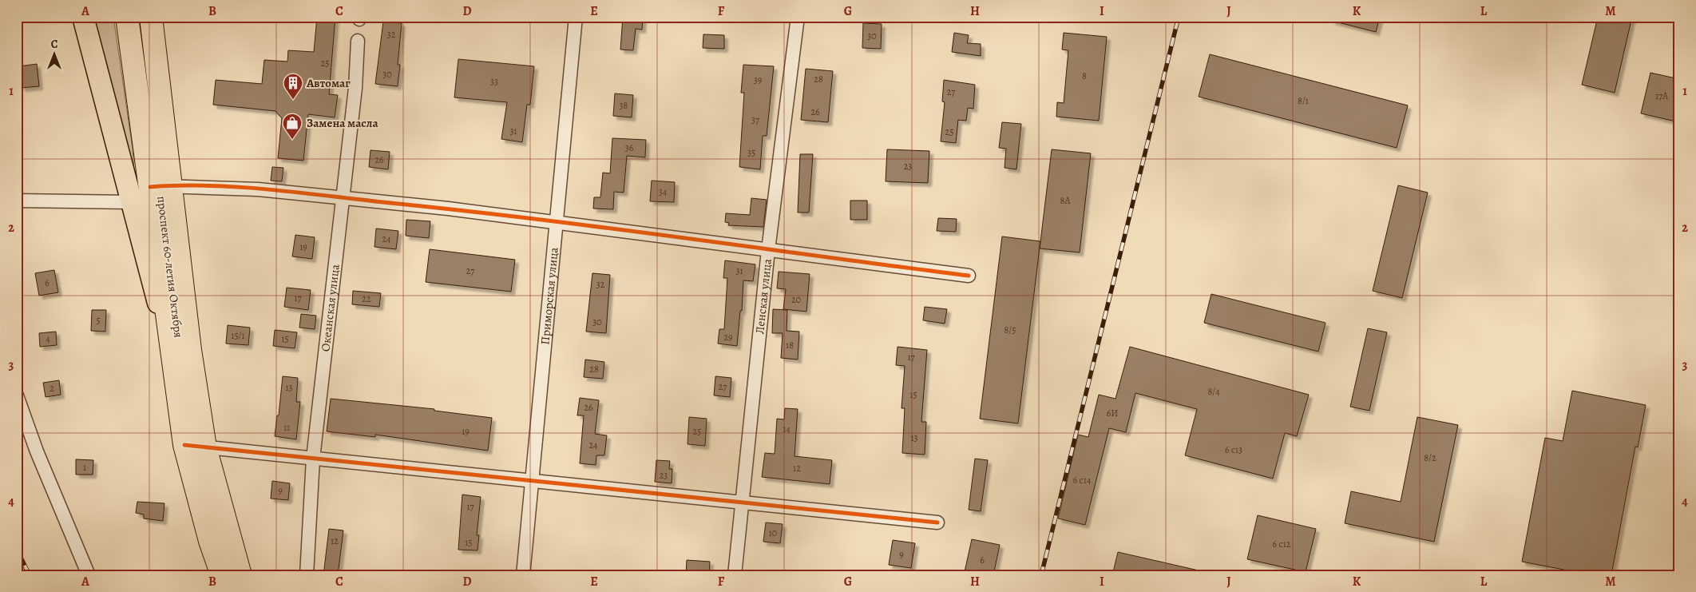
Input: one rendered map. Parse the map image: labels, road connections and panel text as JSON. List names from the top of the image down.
{
  "streets": {
    "highway": ["проспект 60-летия Октября"],
    "street": ["Приморская улица", "Ленская улица", "Океанская улица"]
  },
  "places": {
    "building": ["Автомаг"],
    "shop": ["Замена масла"]
  },
  "house_numbers": [
    "32",
    "30",
    "25",
    "30",
    "8",
    "28",
    "39",
    "33",
    "27",
    "17А",
    "8/1",
    "38",
    "26",
    "37",
    "31",
    "25",
    "36",
    "35",
    "26",
    "23",
    "34",
    "8А",
    "24",
    "19",
    "27",
    "31",
    "6",
    "32",
    "17",
    "22",
    "20",
    "5",
    "30",
    "8/5",
    "15/1",
    "29",
    "4",
    "15",
    "18",
    "17",
    "28",
    "27",
    "13",
    "2",
    "8/4",
    "15",
    "26",
    "6И",
    "11",
    "14",
    "19",
    "25",
    "13",
    "24",
    "6 с13",
    "8/2",
    "1",
    "12",
    "23",
    "6 с14",
    "9",
    "17",
    "10",
    "12",
    "15",
    "6 с12",
    "9",
    "6"
  ],
  "north": "top",
  "grid": {
    "columns": [
      "A",
      "B",
      "C",
      "D",
      "E",
      "F",
      "G",
      "H",
      "I",
      "J",
      "K",
      "L",
      "M"
    ],
    "rows": [
      "1",
      "2",
      "3",
      "4"
    ]
  }
}
